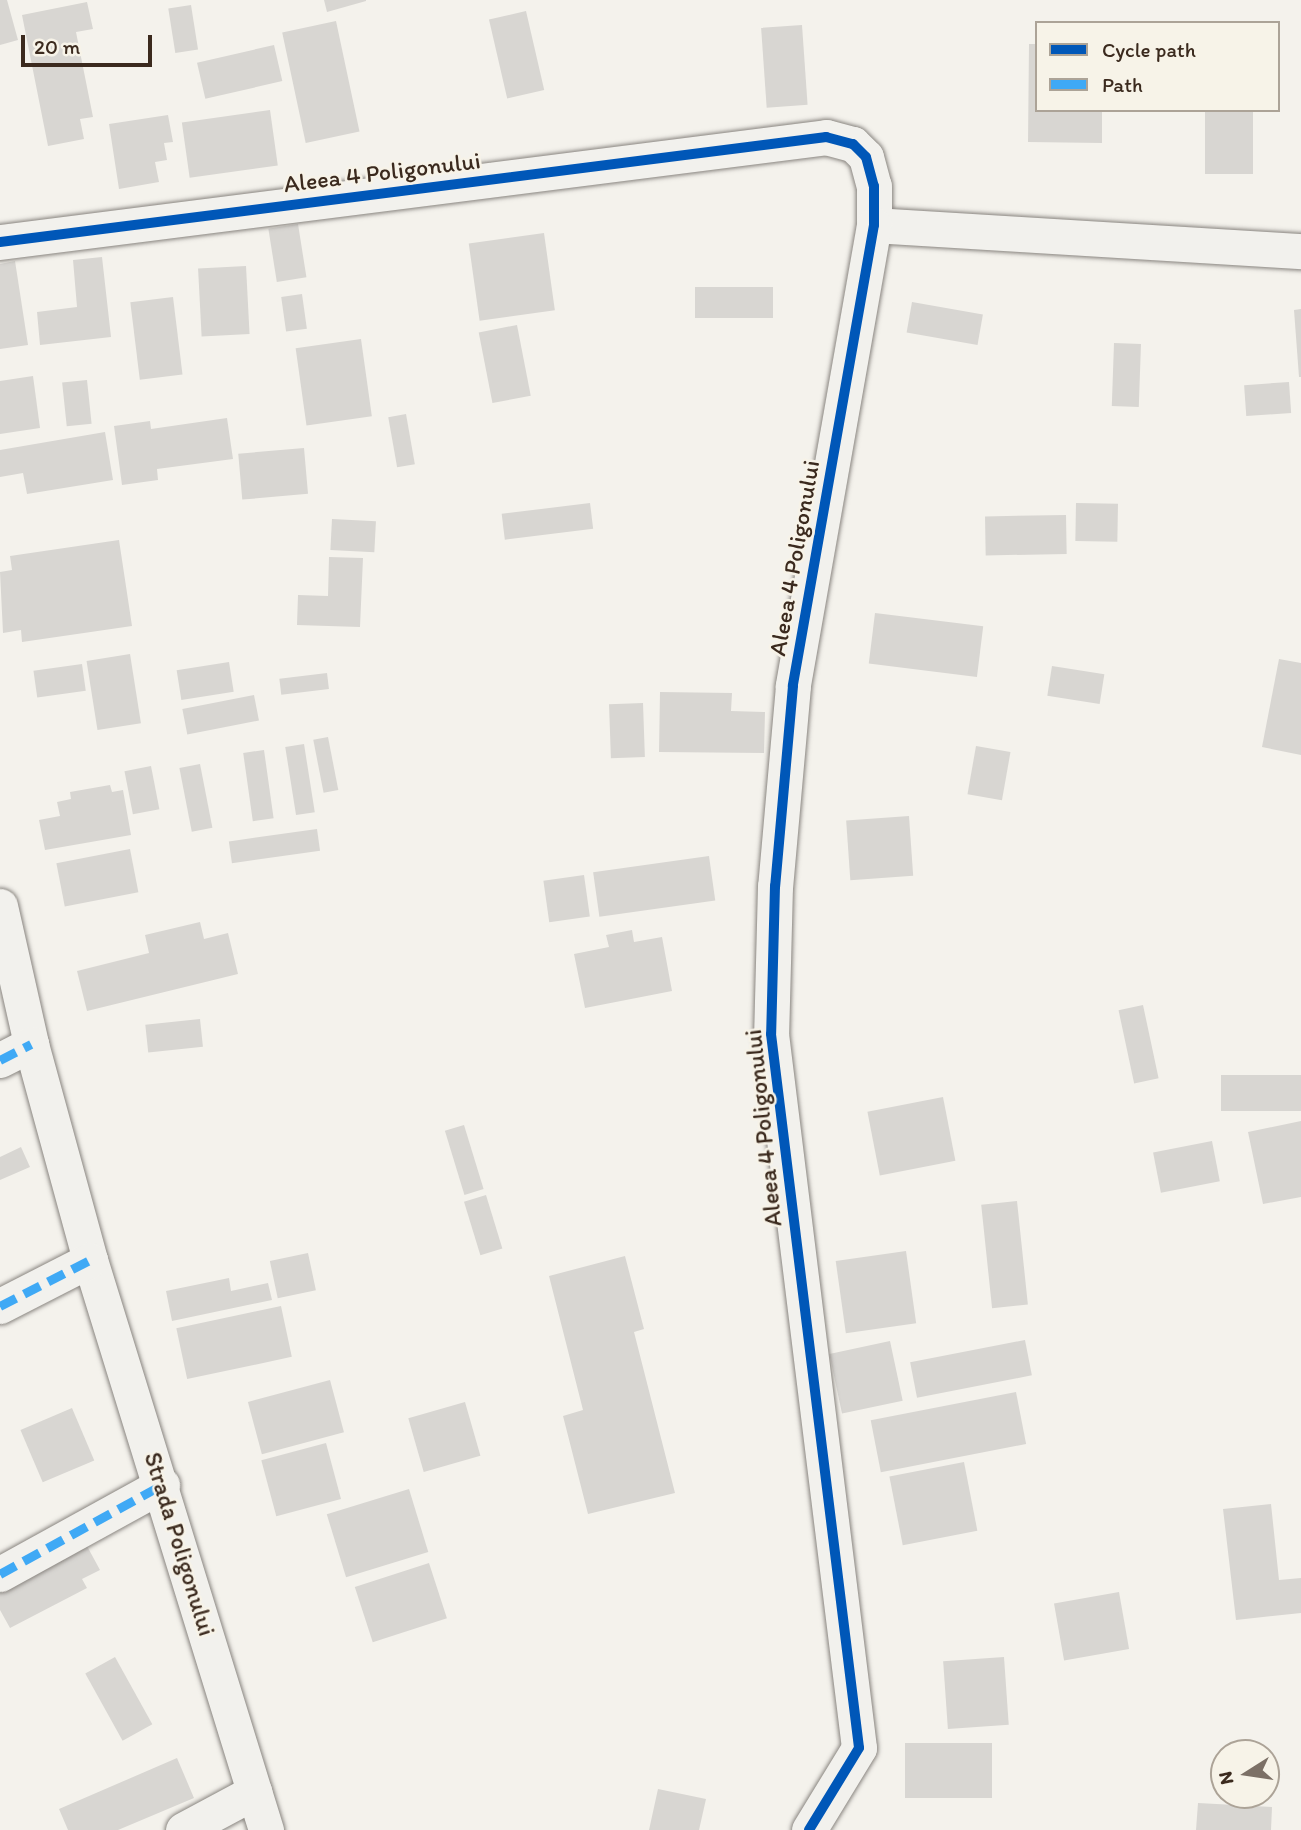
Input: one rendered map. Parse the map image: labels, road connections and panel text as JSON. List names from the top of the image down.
{
  "streets": {
    "street": ["Aleea 4 Poligonului", "Strada Poligonului"]
  },
  "legend": ["Cycle path", "Path"],
  "scale_bar": "20 m",
  "north": "left"
}
